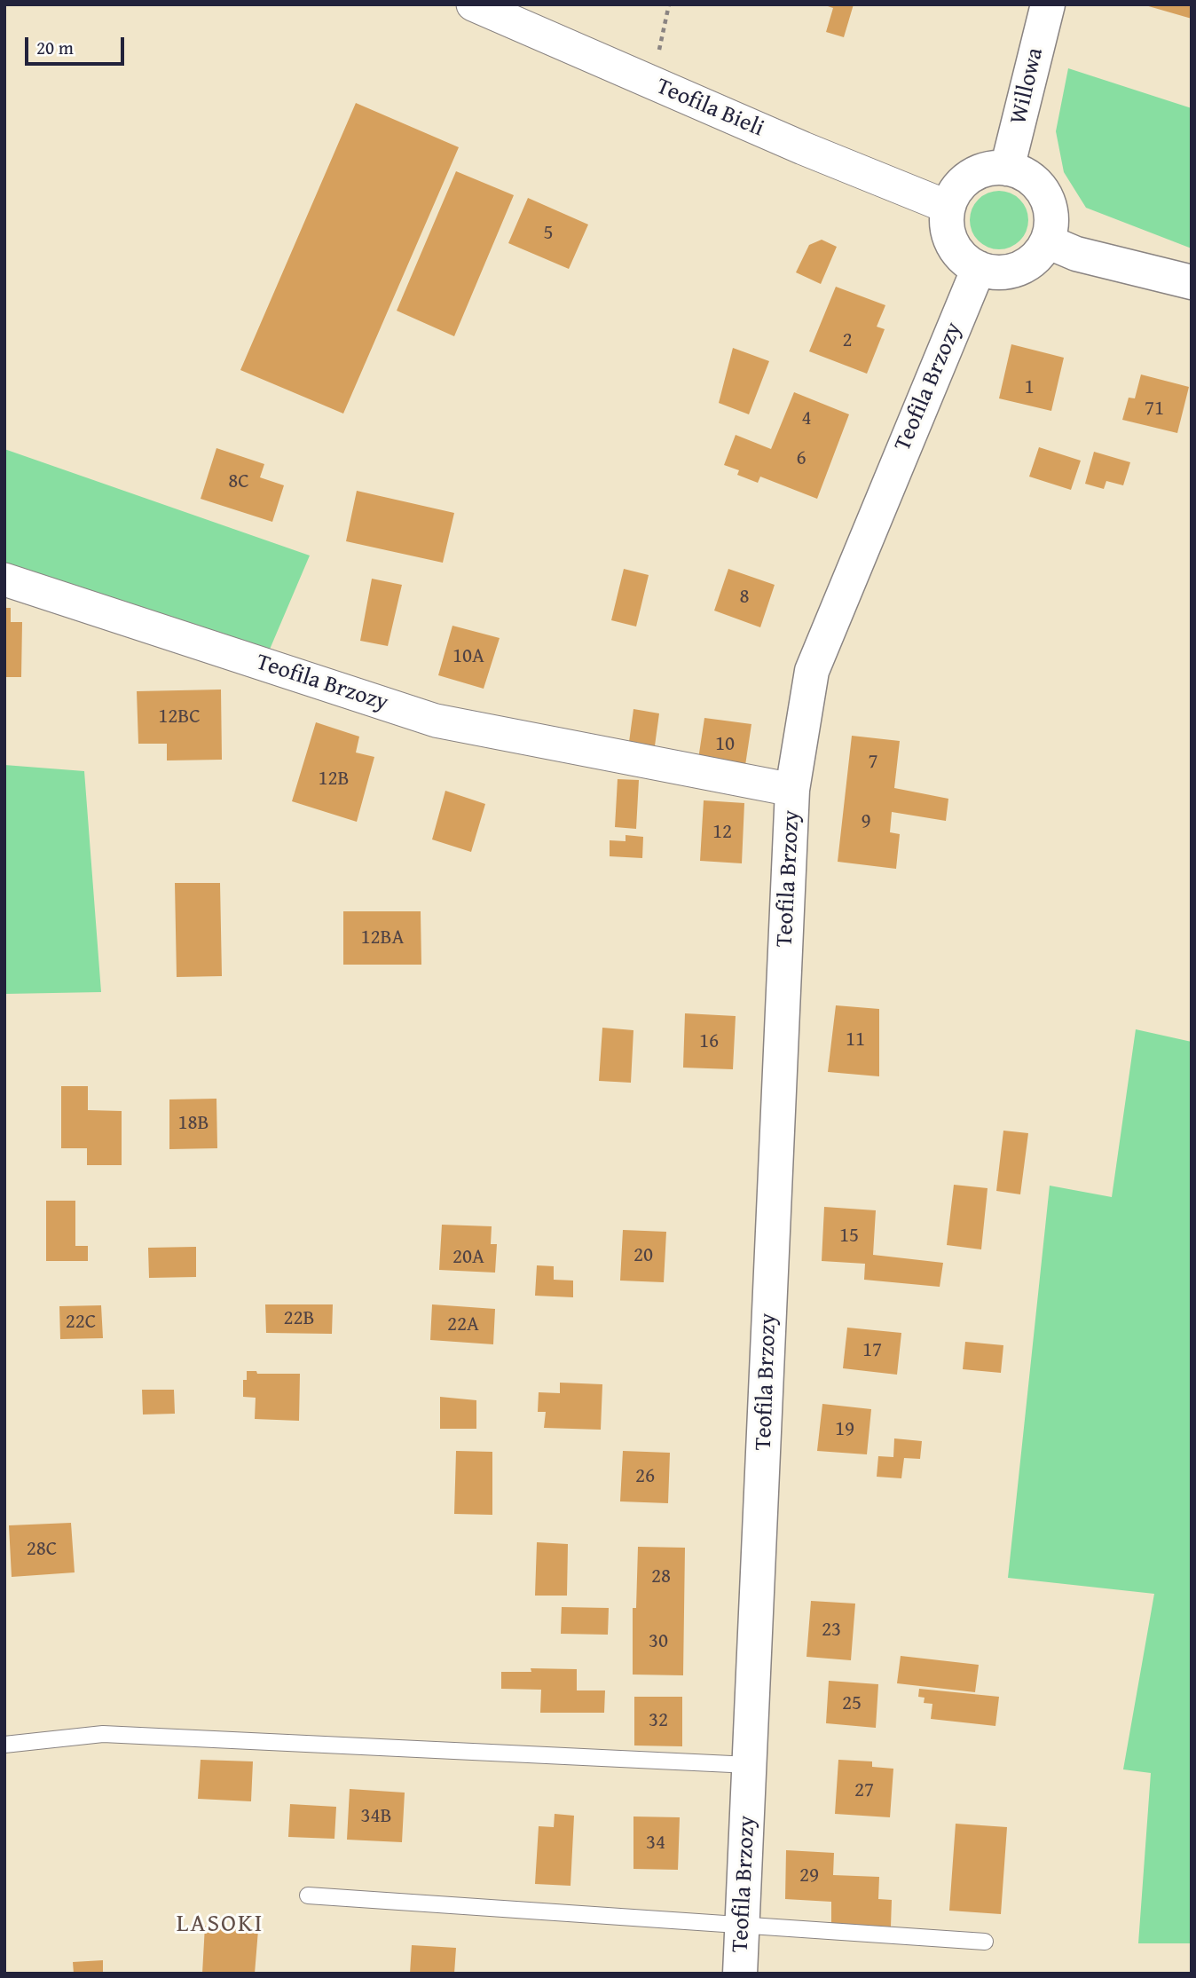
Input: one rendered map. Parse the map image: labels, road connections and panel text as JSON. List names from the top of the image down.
{
  "streets": {
    "street": ["Willowa", "Teofila Bieli", "Teofila Brzozy"]
  },
  "crossings": [
    ["Willowa", "Teofila Bieli"],
    ["Willowa", "Teofila Brzozy"],
    ["Teofila Bieli", "Teofila Brzozy"]
  ],
  "districts": ["LASOKI"],
  "house_numbers": [
    "5",
    "2",
    "1",
    "71",
    "4",
    "6",
    "8C",
    "8",
    "10A",
    "12BC",
    "10",
    "7",
    "12B",
    "9",
    "12",
    "12BA",
    "11",
    "16",
    "18B",
    "15",
    "20",
    "20A",
    "22B",
    "22C",
    "22A",
    "17",
    "19",
    "26",
    "28C",
    "28",
    "23",
    "30",
    "25",
    "32",
    "27",
    "34B",
    "34",
    "29"
  ],
  "scale_bar": "20 m"
}
